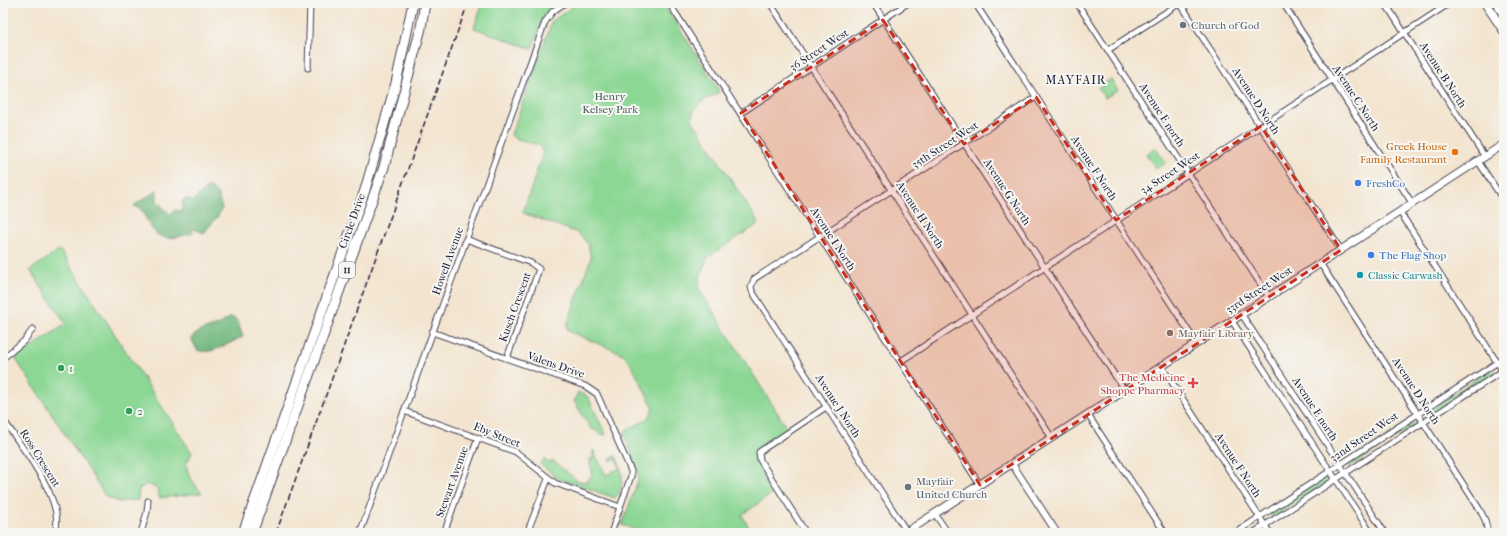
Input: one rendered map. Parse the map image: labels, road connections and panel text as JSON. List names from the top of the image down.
{
  "streets": {
    "highway": ["Circle Drive", "11"],
    "main road": ["33rd Street West"],
    "street": [
      "36 Street West",
      "Avenue B North",
      "Avenue C North",
      "Avenue D North",
      "Avenue E north",
      "35th Street West",
      "Avenue F North",
      "34 Street West",
      "Avenue G North",
      "Avenue H North",
      "Avenue I North",
      "Howell Avenue",
      "Kusch Crescent",
      "Valens Drive",
      "Avenue J North",
      "Eby Street",
      "32nd Street West",
      "Ross Crescent",
      "Stewart Avenue"
    ]
  },
  "crossings": [
    ["36 Street West", "Avenue G North"],
    ["36 Street West", "Avenue H North"],
    ["36 Street West", "Avenue I North"],
    ["Avenue B North", "34 Street West"],
    ["Avenue B North", "33rd Street West"],
    ["Avenue C North", "34 Street West"],
    ["Avenue C North", "33rd Street West"],
    ["Avenue D North", "34 Street West"],
    ["Avenue D North", "33rd Street West"],
    ["Avenue D North", "32nd Street West"],
    ["Avenue E north", "34 Street West"],
    ["Avenue E north", "33rd Street West"],
    ["Avenue E north", "32nd Street West"],
    ["35th Street West", "Avenue F North"],
    ["35th Street West", "Avenue G North"],
    ["35th Street West", "Avenue H North"],
    ["35th Street West", "Avenue I North"],
    ["35th Street West", "Avenue J North"],
    ["Avenue F North", "34 Street West"],
    ["Avenue F North", "33rd Street West"],
    ["Avenue F North", "32nd Street West"],
    ["34 Street West", "Avenue G North"],
    ["34 Street West", "Avenue H North"],
    ["34 Street West", "Avenue I North"],
    ["Avenue G North", "33rd Street West"],
    ["Avenue H North", "33rd Street West"],
    ["Avenue I North", "33rd Street West"],
    ["Howell Avenue", "Kusch Crescent"],
    ["Howell Avenue", "Valens Drive"],
    ["Howell Avenue", "Eby Street"],
    ["33rd Street West", "Avenue J North"],
    ["Kusch Crescent", "Valens Drive"],
    ["Valens Drive", "Eby Street"],
    ["Eby Street", "Stewart Avenue"]
  ],
  "districts": ["MAYFAIR"],
  "parks": ["Henry Kelsey Park"],
  "places": {
    "other": [
      "Church of God",
      "Greek House Family Restaurant",
      "FreshCo",
      "The Flag Shop",
      "Classic Carwash",
      "Mayfair Library",
      "1",
      "2",
      "Mayfair United Church"
    ],
    "health": ["The Medicine Shoppe Pharmacy"]
  }
}
